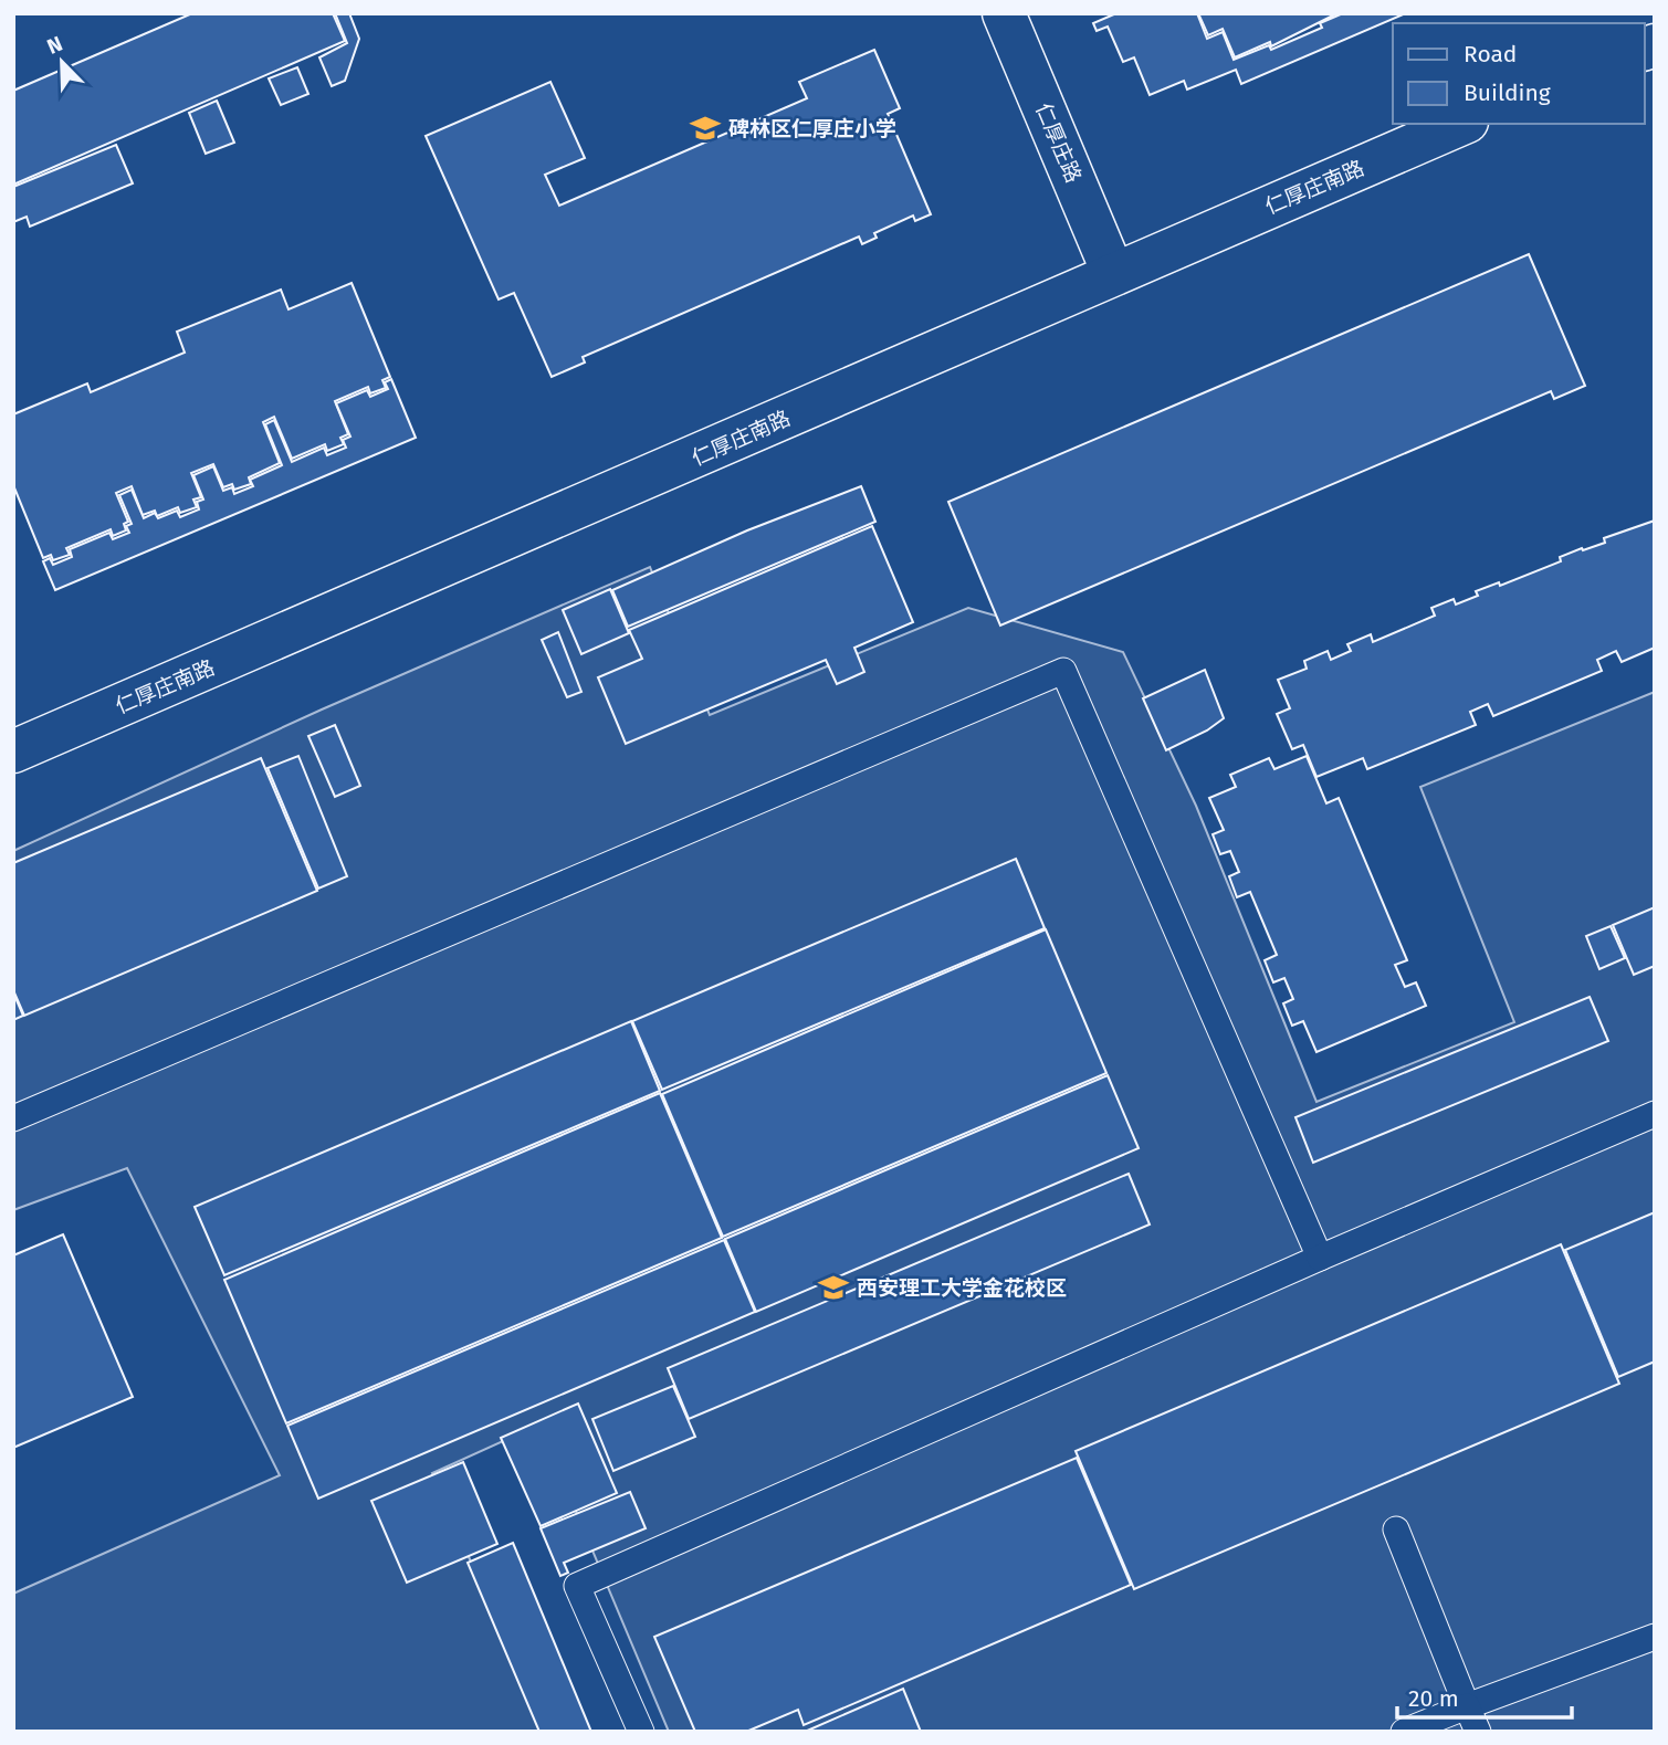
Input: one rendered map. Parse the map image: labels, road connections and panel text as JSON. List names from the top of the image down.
{
  "streets": {
    "street": ["仁厚庄路", "仁厚庄南路"]
  },
  "crossings": [
    ["仁厚庄路", "仁厚庄南路"]
  ],
  "places": {
    "school or university": ["碑林区仁厚庄小学", "西安理工大学金花校区"]
  },
  "legend": ["Road", "Building"],
  "scale_bar": "20 m",
  "north": "top left"
}
